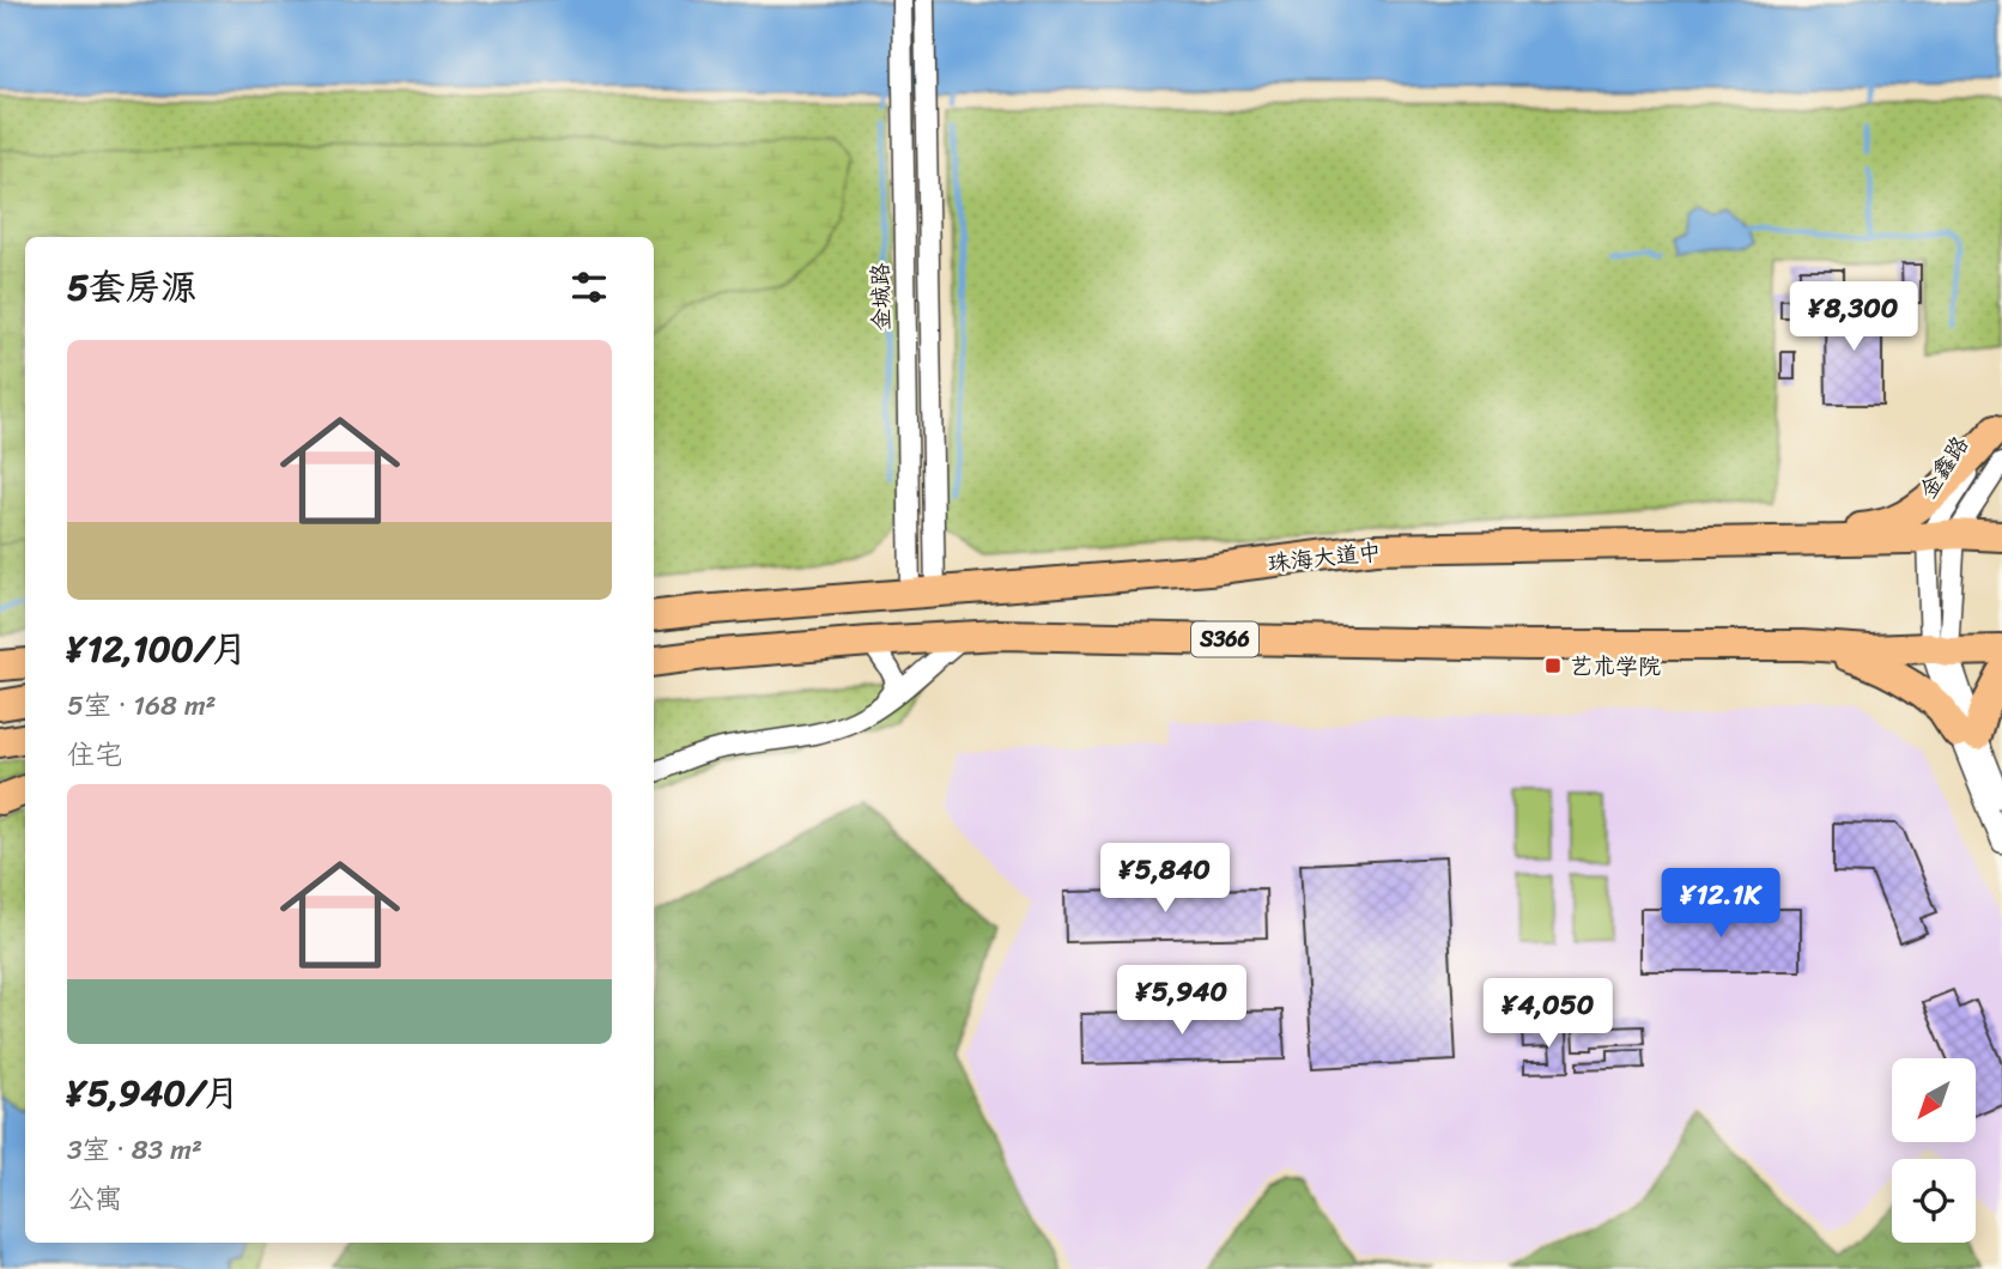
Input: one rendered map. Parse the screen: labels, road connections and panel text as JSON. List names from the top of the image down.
{
  "streets": {
    "highway": ["珠海大道中", "S366"],
    "street": ["金城路", "金鑫路"]
  },
  "crossings": [
    ["金城路", "珠海大道中"],
    ["金鑫路", "珠海大道中"]
  ],
  "places": {
    "transit": ["艺术学院"]
  },
  "north": "bottom left",
  "page": {
    "heading": "5套房源",
    "price": [
      "¥8,300",
      "¥5,840",
      "¥12.1K",
      "¥5,940",
      "¥4,050"
    ],
    "list": [
      {
        "name": "¥12,100/月",
        "note": "5室 · 168 m² · 住宅"
      },
      {
        "name": "¥5,940/月",
        "note": "3室 · 83 m² · 公寓"
      }
    ]
  }
}
